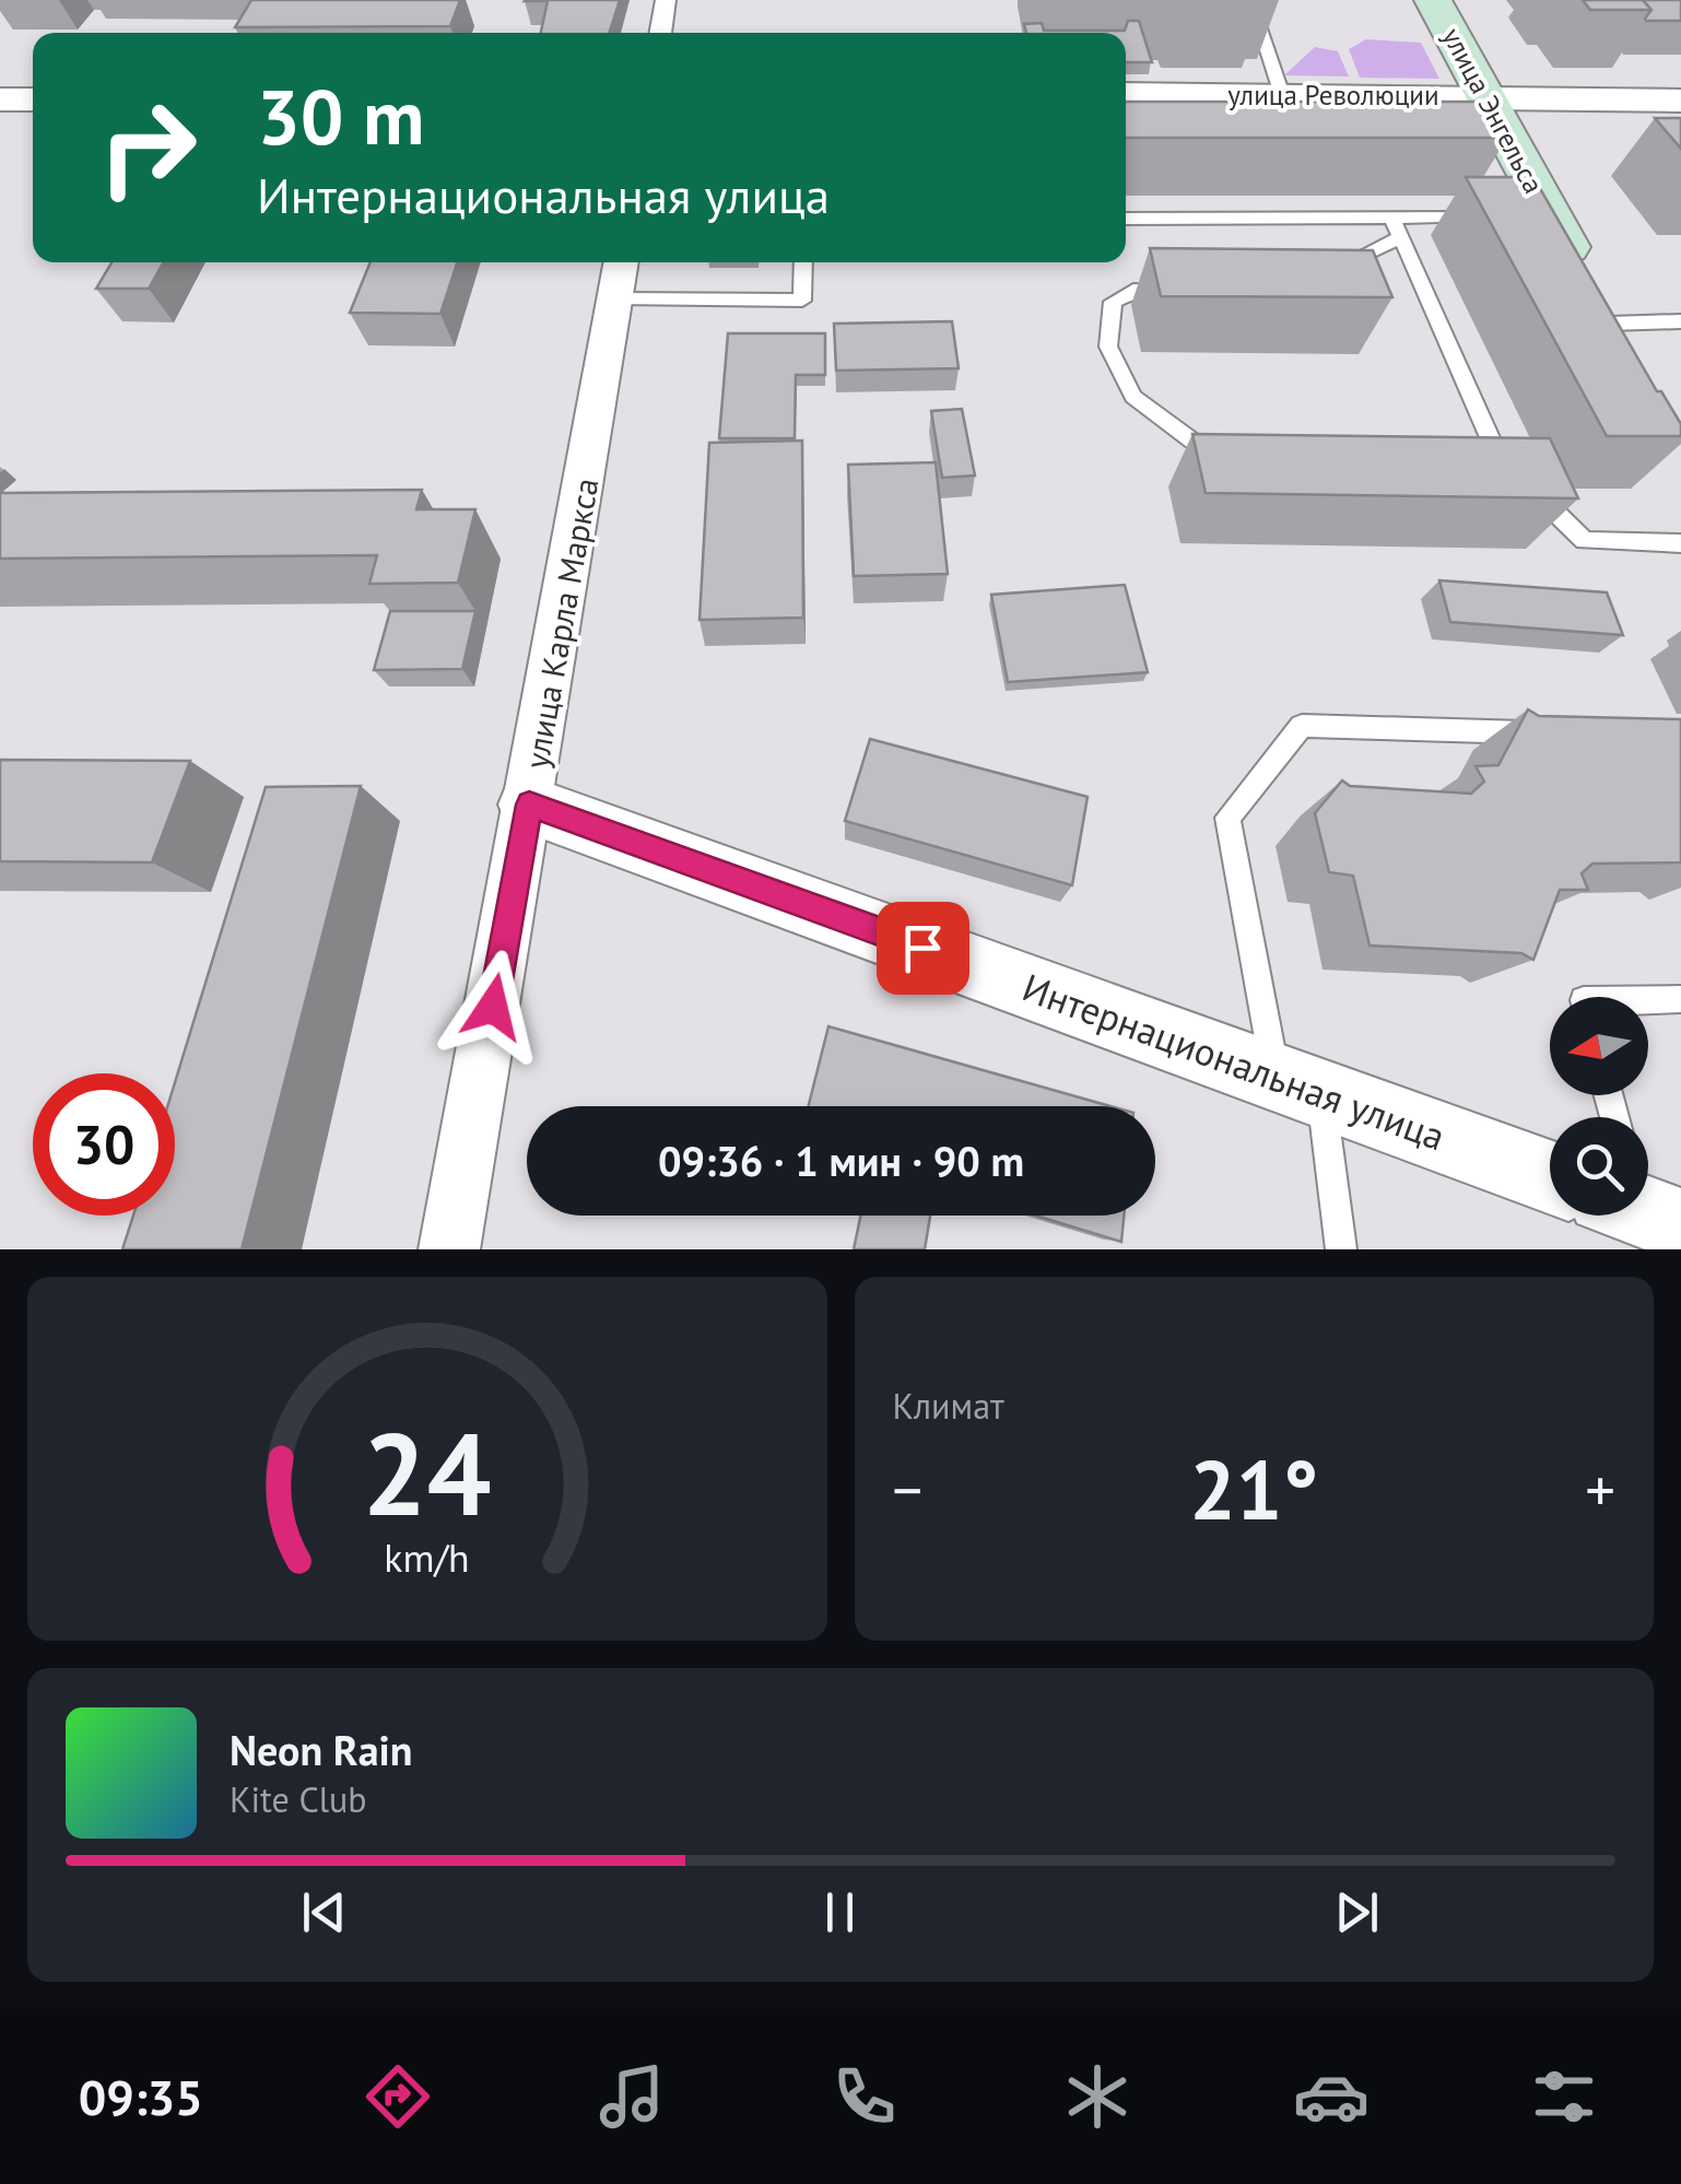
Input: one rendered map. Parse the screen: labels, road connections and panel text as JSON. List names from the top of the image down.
{
  "streets": {
    "main road": ["улица Энгельса"],
    "street": ["улица Революции", "улица Карла Маркса", "Интернациональная улица"]
  },
  "crossings": [
    ["улица Революции", "улица Энгельса"],
    ["улица Карла Маркса", "Интернациональная улица"]
  ],
  "north": "left",
  "page": {
    "turn": ["30 m", "Интернациональная улица"],
    "limit": "30",
    "trip": "09:36 · 1 мин · 90 m",
    "tile": "Климат",
    "heat": ["−", "21°", "+"],
    "song": ["Neon Rain", "Kite Club"],
    "tabs": "09:35",
    "gauge": ["24", "km/h"]
  }
}
